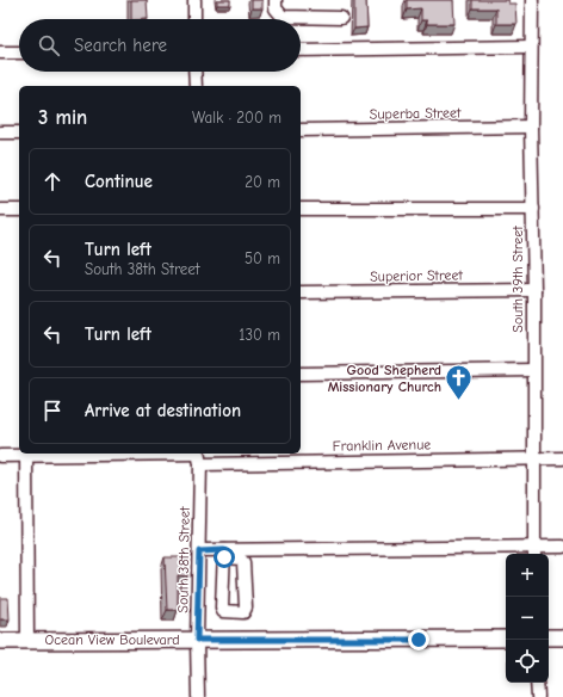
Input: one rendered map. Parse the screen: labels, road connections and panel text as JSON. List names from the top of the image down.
{
  "streets": {
    "main road": ["Ocean View Boulevard"],
    "street": [
      "Superba Street",
      "Superior Street",
      "South 39th Street",
      "Franklin Avenue",
      "South 38th Street"
    ]
  },
  "crossings": [
    ["Superba Street", "South 39th Street"],
    ["Superior Street", "South 39th Street"],
    ["South 39th Street", "Franklin Avenue"],
    ["Franklin Avenue", "South 38th Street"],
    ["South 38th Street", "Ocean View Boulevard"]
  ],
  "places": {
    "church": ["Good Shepherd Missionary Church"]
  },
  "page": {
    "search": "Search here",
    "heading": ["3 min", "Walk · 200 m"],
    "list": [
      ["Continue", "20 m"],
      ["Turn left", "South 38th Street", "50 m"],
      ["Turn left", "130 m"],
      "Arrive at destination"
    ],
    "map_buttons": ["+", "−"]
  }
}
